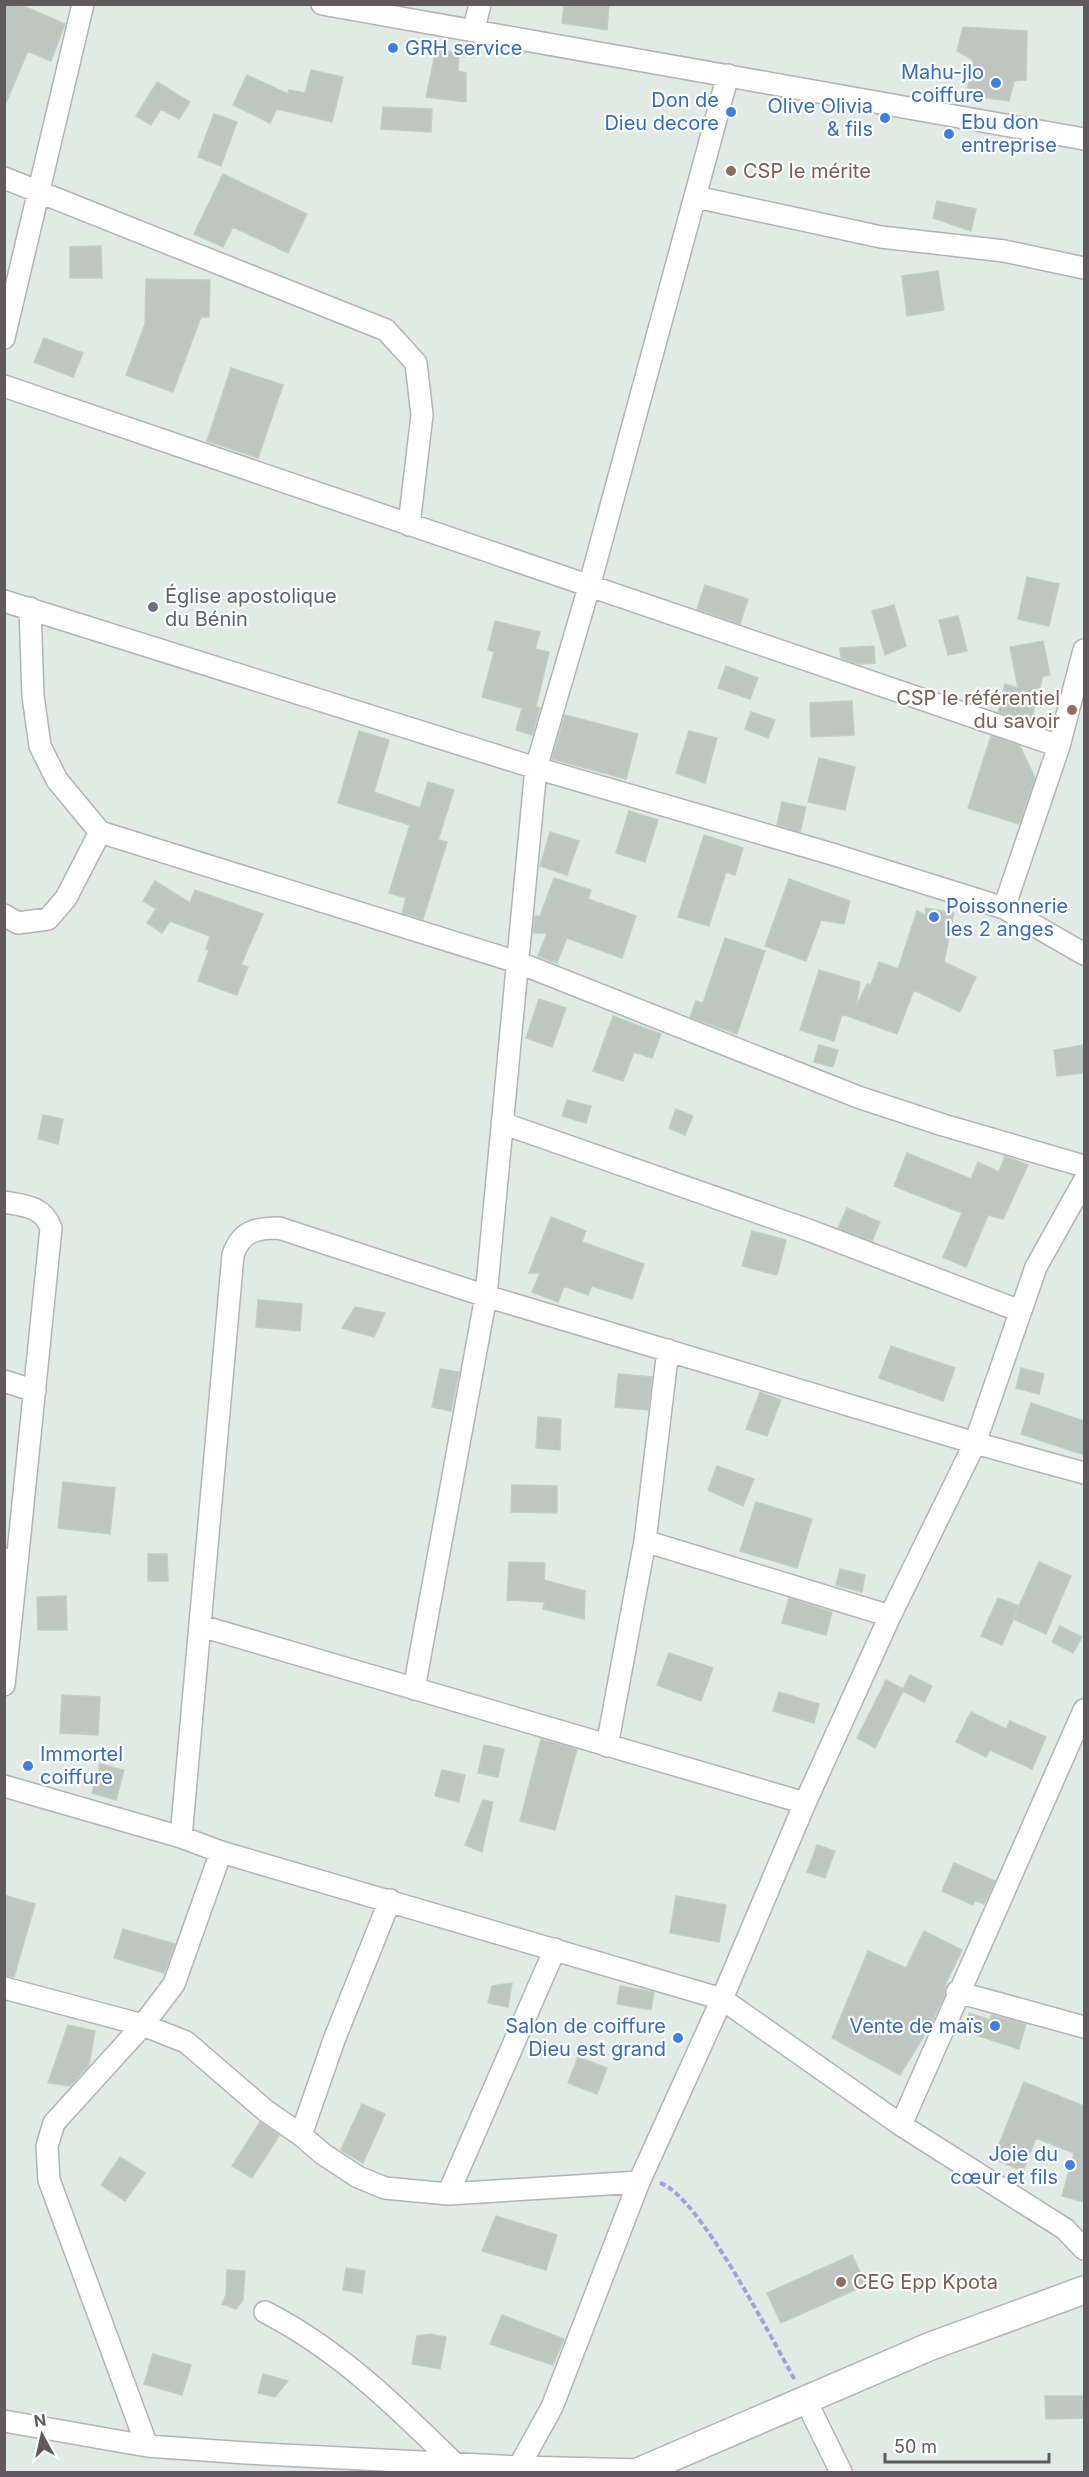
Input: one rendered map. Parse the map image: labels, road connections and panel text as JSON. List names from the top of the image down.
{
  "places": [
    "GRH service",
    "Mahu-jlo coiffure",
    "Don de Dieu decore",
    "Olive Olivia & fils",
    "Ebu don entreprise",
    "CSP le mérite",
    "Église apostolique du Bénin",
    "CSP le référentiel du savoir",
    "Poissonnerie les 2 anges",
    "Immortel coiffure",
    "Vente de maïs",
    "Salon de coiffure Dieu est grand",
    "Joie du cœur et fils",
    "CEG Epp Kpota"
  ],
  "scale_bar": "50 m",
  "north": "top"
}
